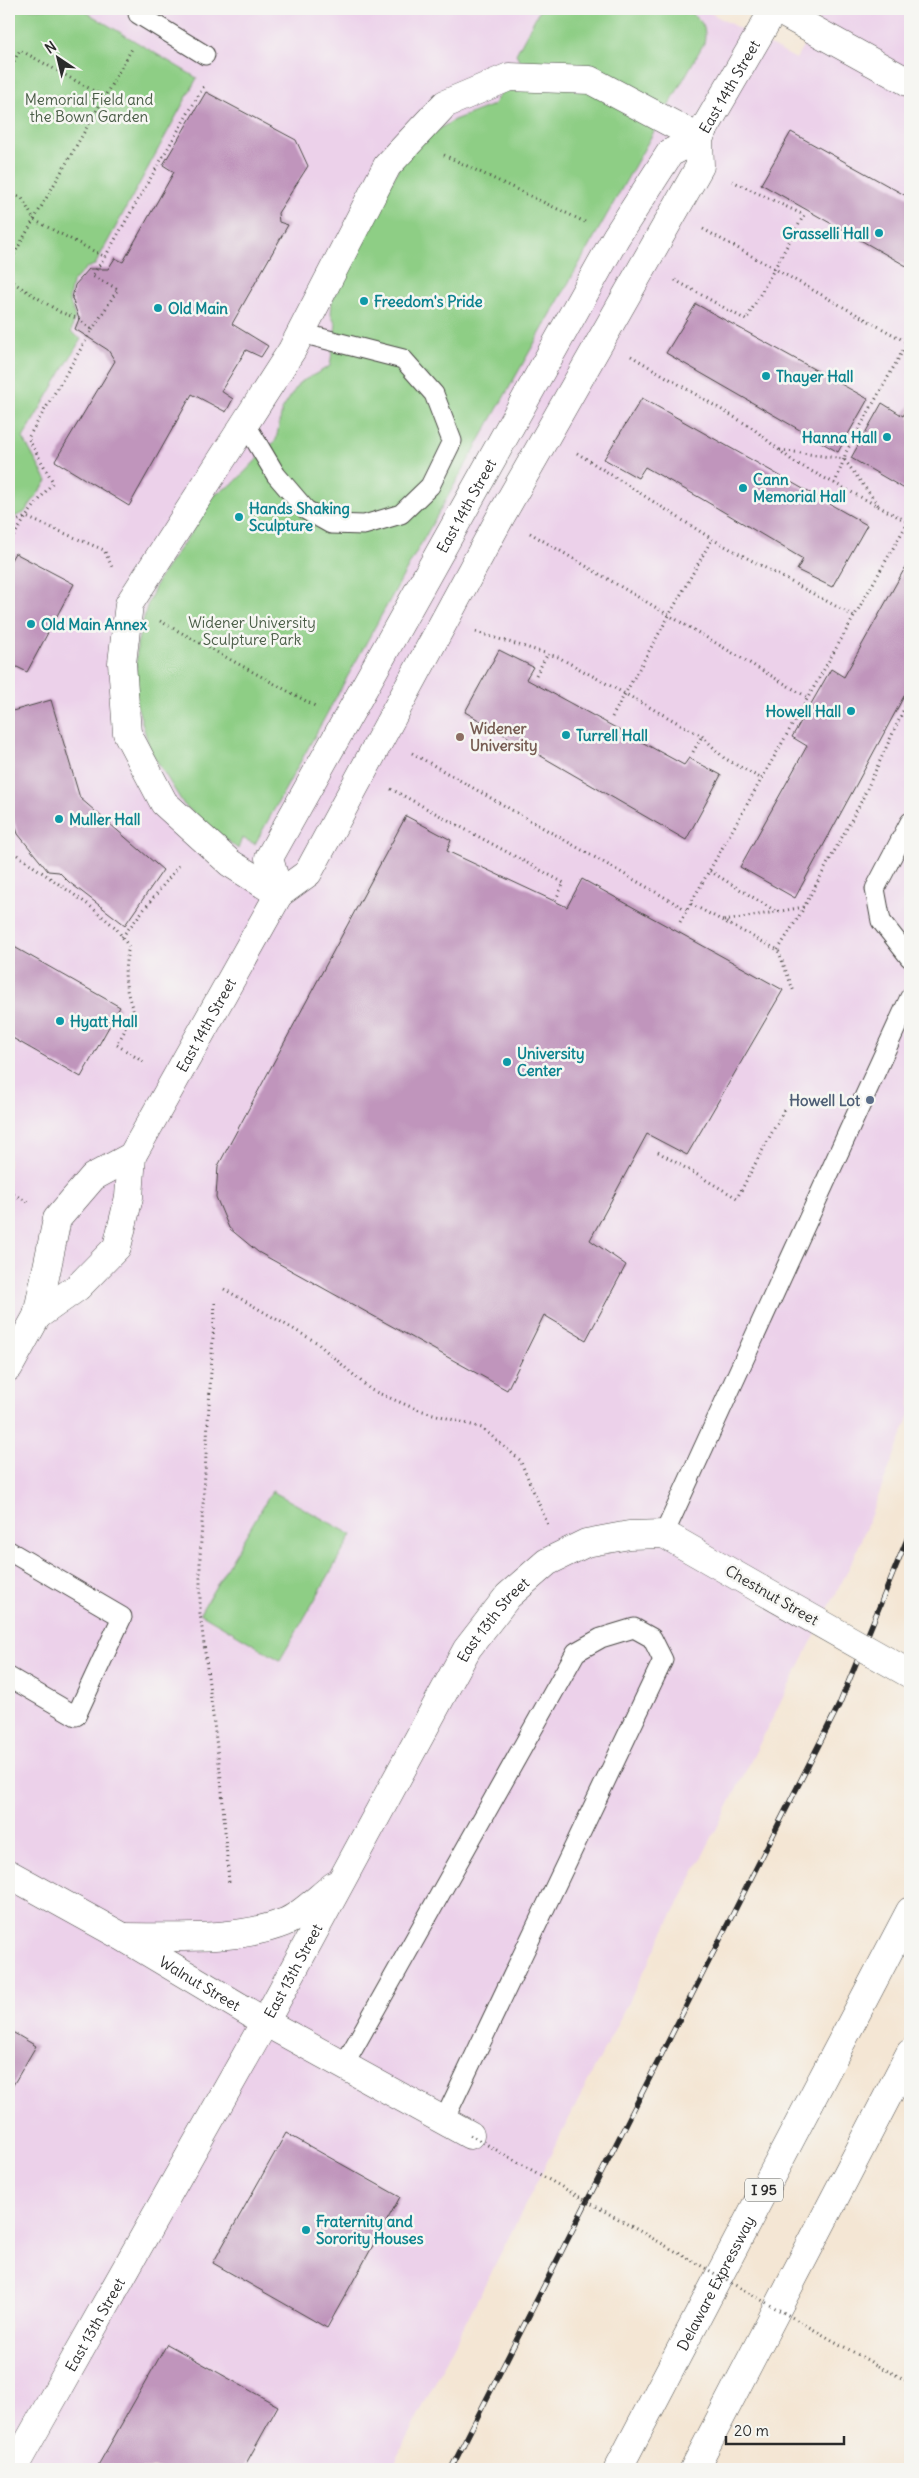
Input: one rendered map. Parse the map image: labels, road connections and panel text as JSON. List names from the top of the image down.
{
  "streets": {
    "main road": [
      "East 14th Street",
      "Chestnut Street",
      "East 13th Street",
      "Walnut Street",
      "I 95",
      "Delaware Expressway"
    ]
  },
  "crossings": [
    ["Chestnut Street", "East 13th Street"],
    ["East 13th Street", "Walnut Street"]
  ],
  "parks": ["Memorial Field and the Bown Garden", "Widener University Sculpture Park"],
  "places": [
    "Grasselli Hall",
    "Freedom's Pride",
    "Old Main",
    "Thayer Hall",
    "Hanna Hall",
    "Cann Memorial Hall",
    "Hands Shaking Sculpture",
    "Old Main Annex",
    "Howell Hall",
    "Turrell Hall",
    "Widener University",
    "Muller Hall",
    "Hyatt Hall",
    "University Center",
    "Howell Lot",
    "Fraternity and Sorority Houses"
  ],
  "scale_bar": "20 m",
  "north": "top left"
}
